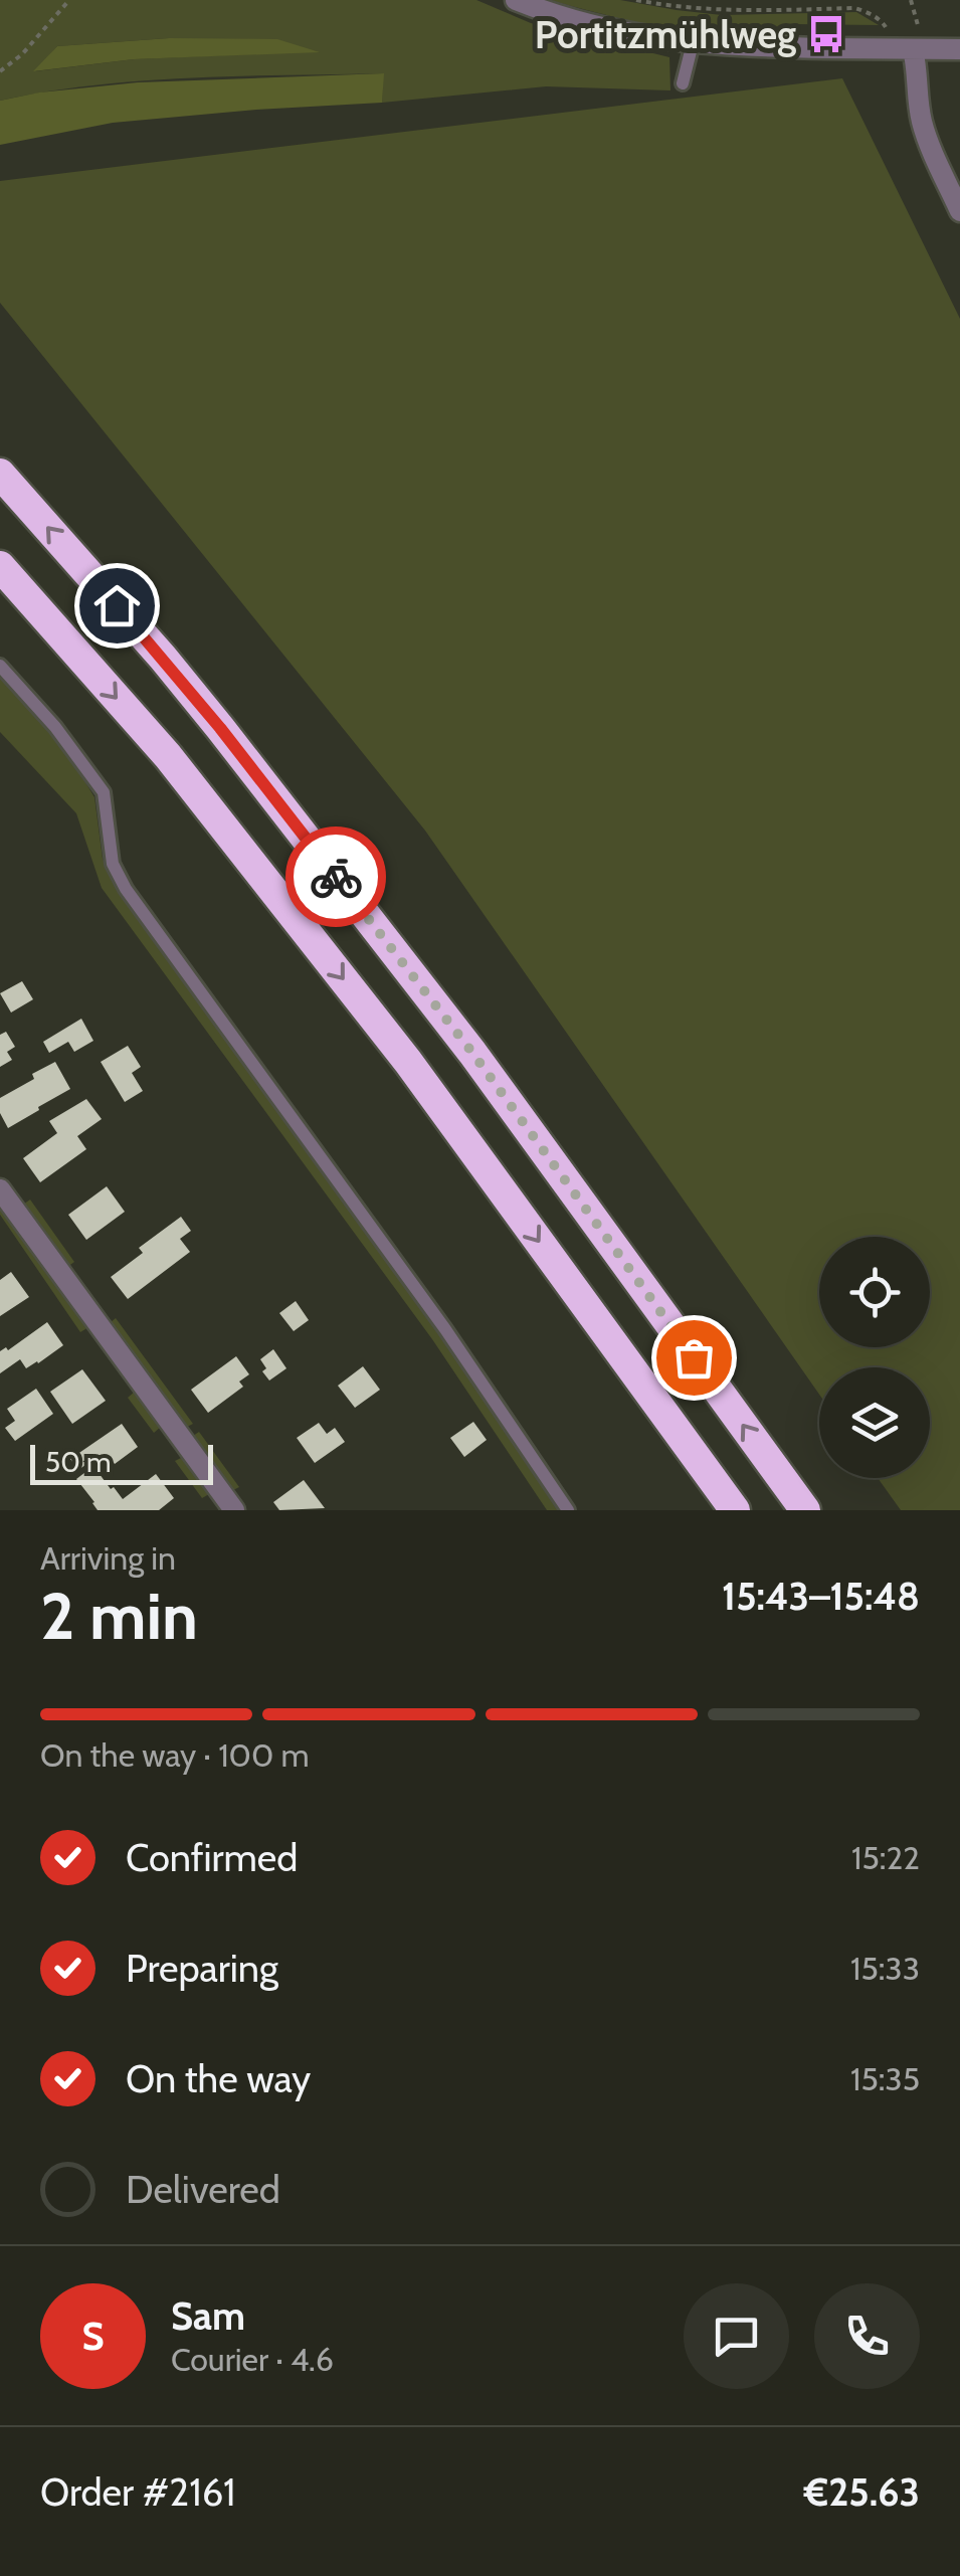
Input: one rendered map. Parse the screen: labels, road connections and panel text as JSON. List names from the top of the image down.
{
  "places": {
    "bus stop": ["Portitzmühlweg"]
  },
  "scale_bar": "50 m",
  "page": {
    "scale": "50 m",
    "heading": ["2 min", "Arriving in", "15:43–15:48"],
    "panel": [
      "Sam",
      "Courier · 4.6",
      "Order #2161",
      "€25.63"
    ],
    "bar": "On the way · 100 m",
    "list": [
      ["Confirmed", "15:22"],
      ["Preparing", "15:33"],
      ["On the way", "15:35"],
      "Delivered"
    ],
    "round": "S"
  }
}
